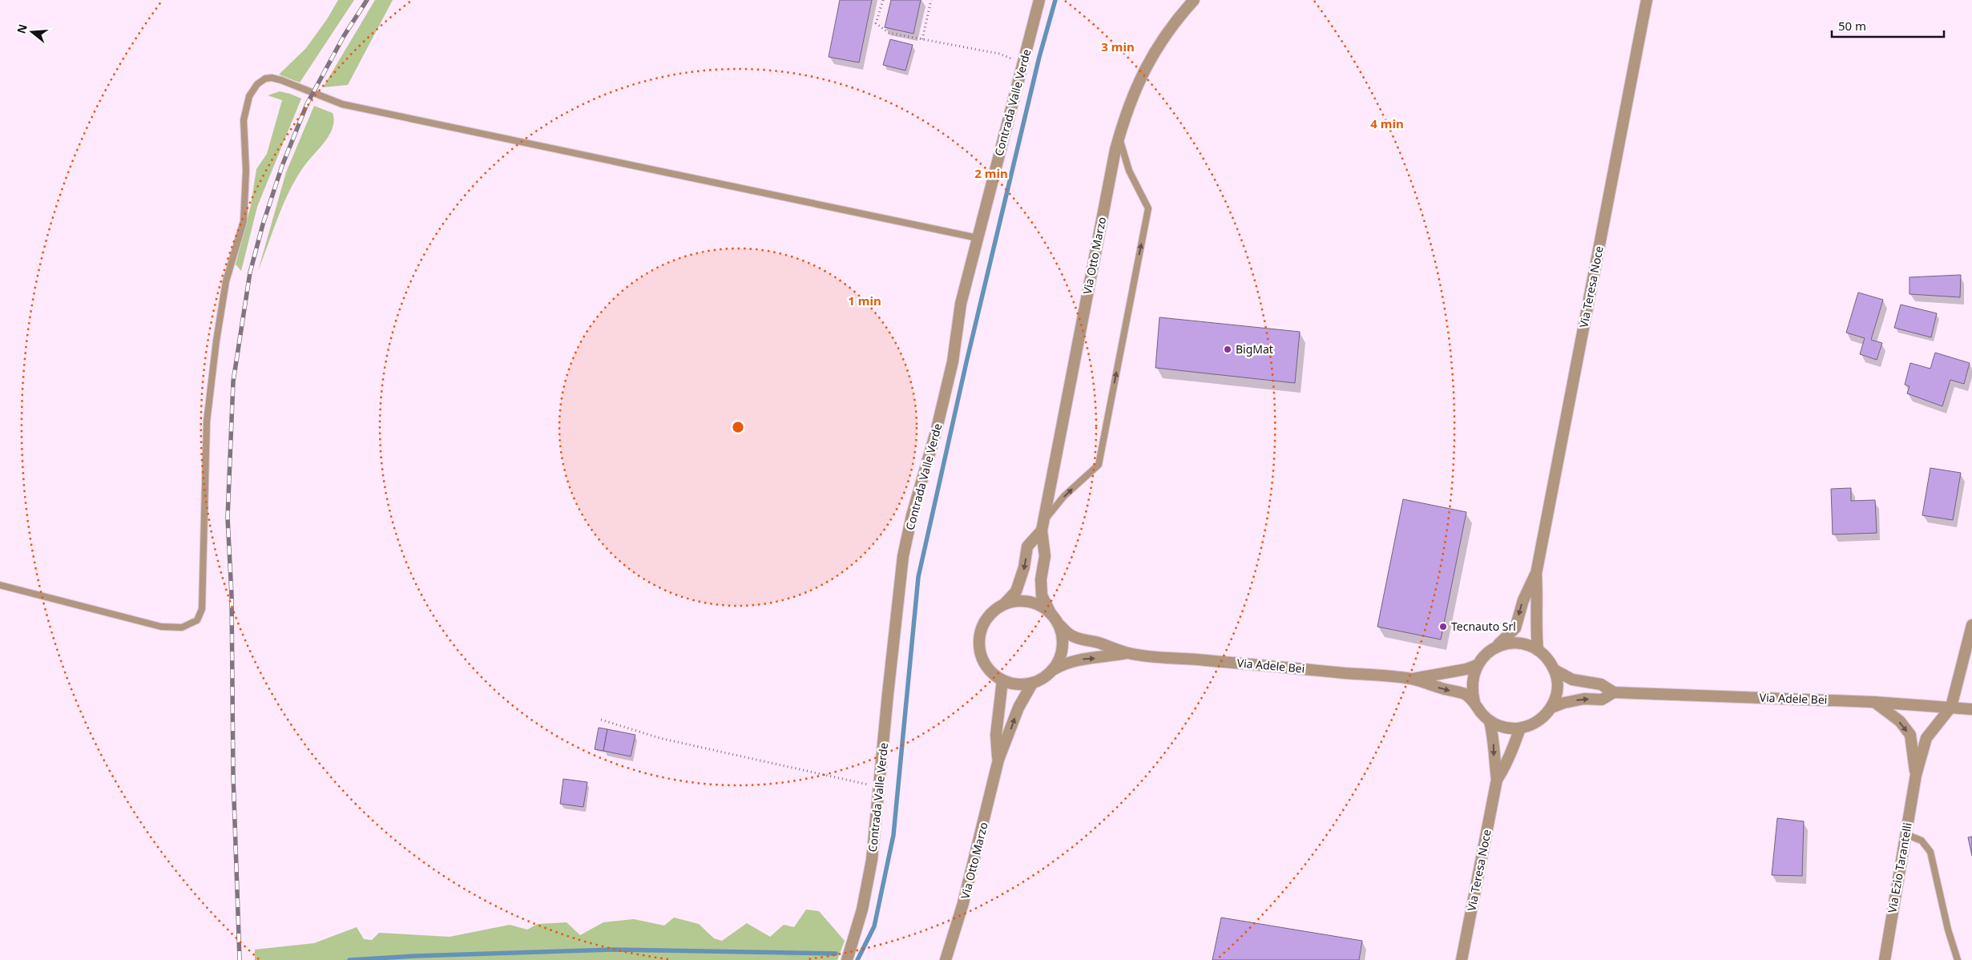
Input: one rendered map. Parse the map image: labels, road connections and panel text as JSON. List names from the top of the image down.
{
  "streets": {
    "street": [
      "Contrada Valle Verde",
      "Via Otto Marzo",
      "Via Teresa Noce",
      "Via Adele Bei",
      "Via Ezio Tarantelli"
    ]
  },
  "crossings": [
    ["Via Teresa Noce", "Via Adele Bei"],
    ["Via Adele Bei", "Via Ezio Tarantelli"]
  ],
  "places": ["BigMat", "Tecnauto Srl"],
  "scale_bar": "50 m",
  "north": "left",
  "rings": [
    "3 min",
    "4 min",
    "2 min",
    "1 min"
  ]
}
